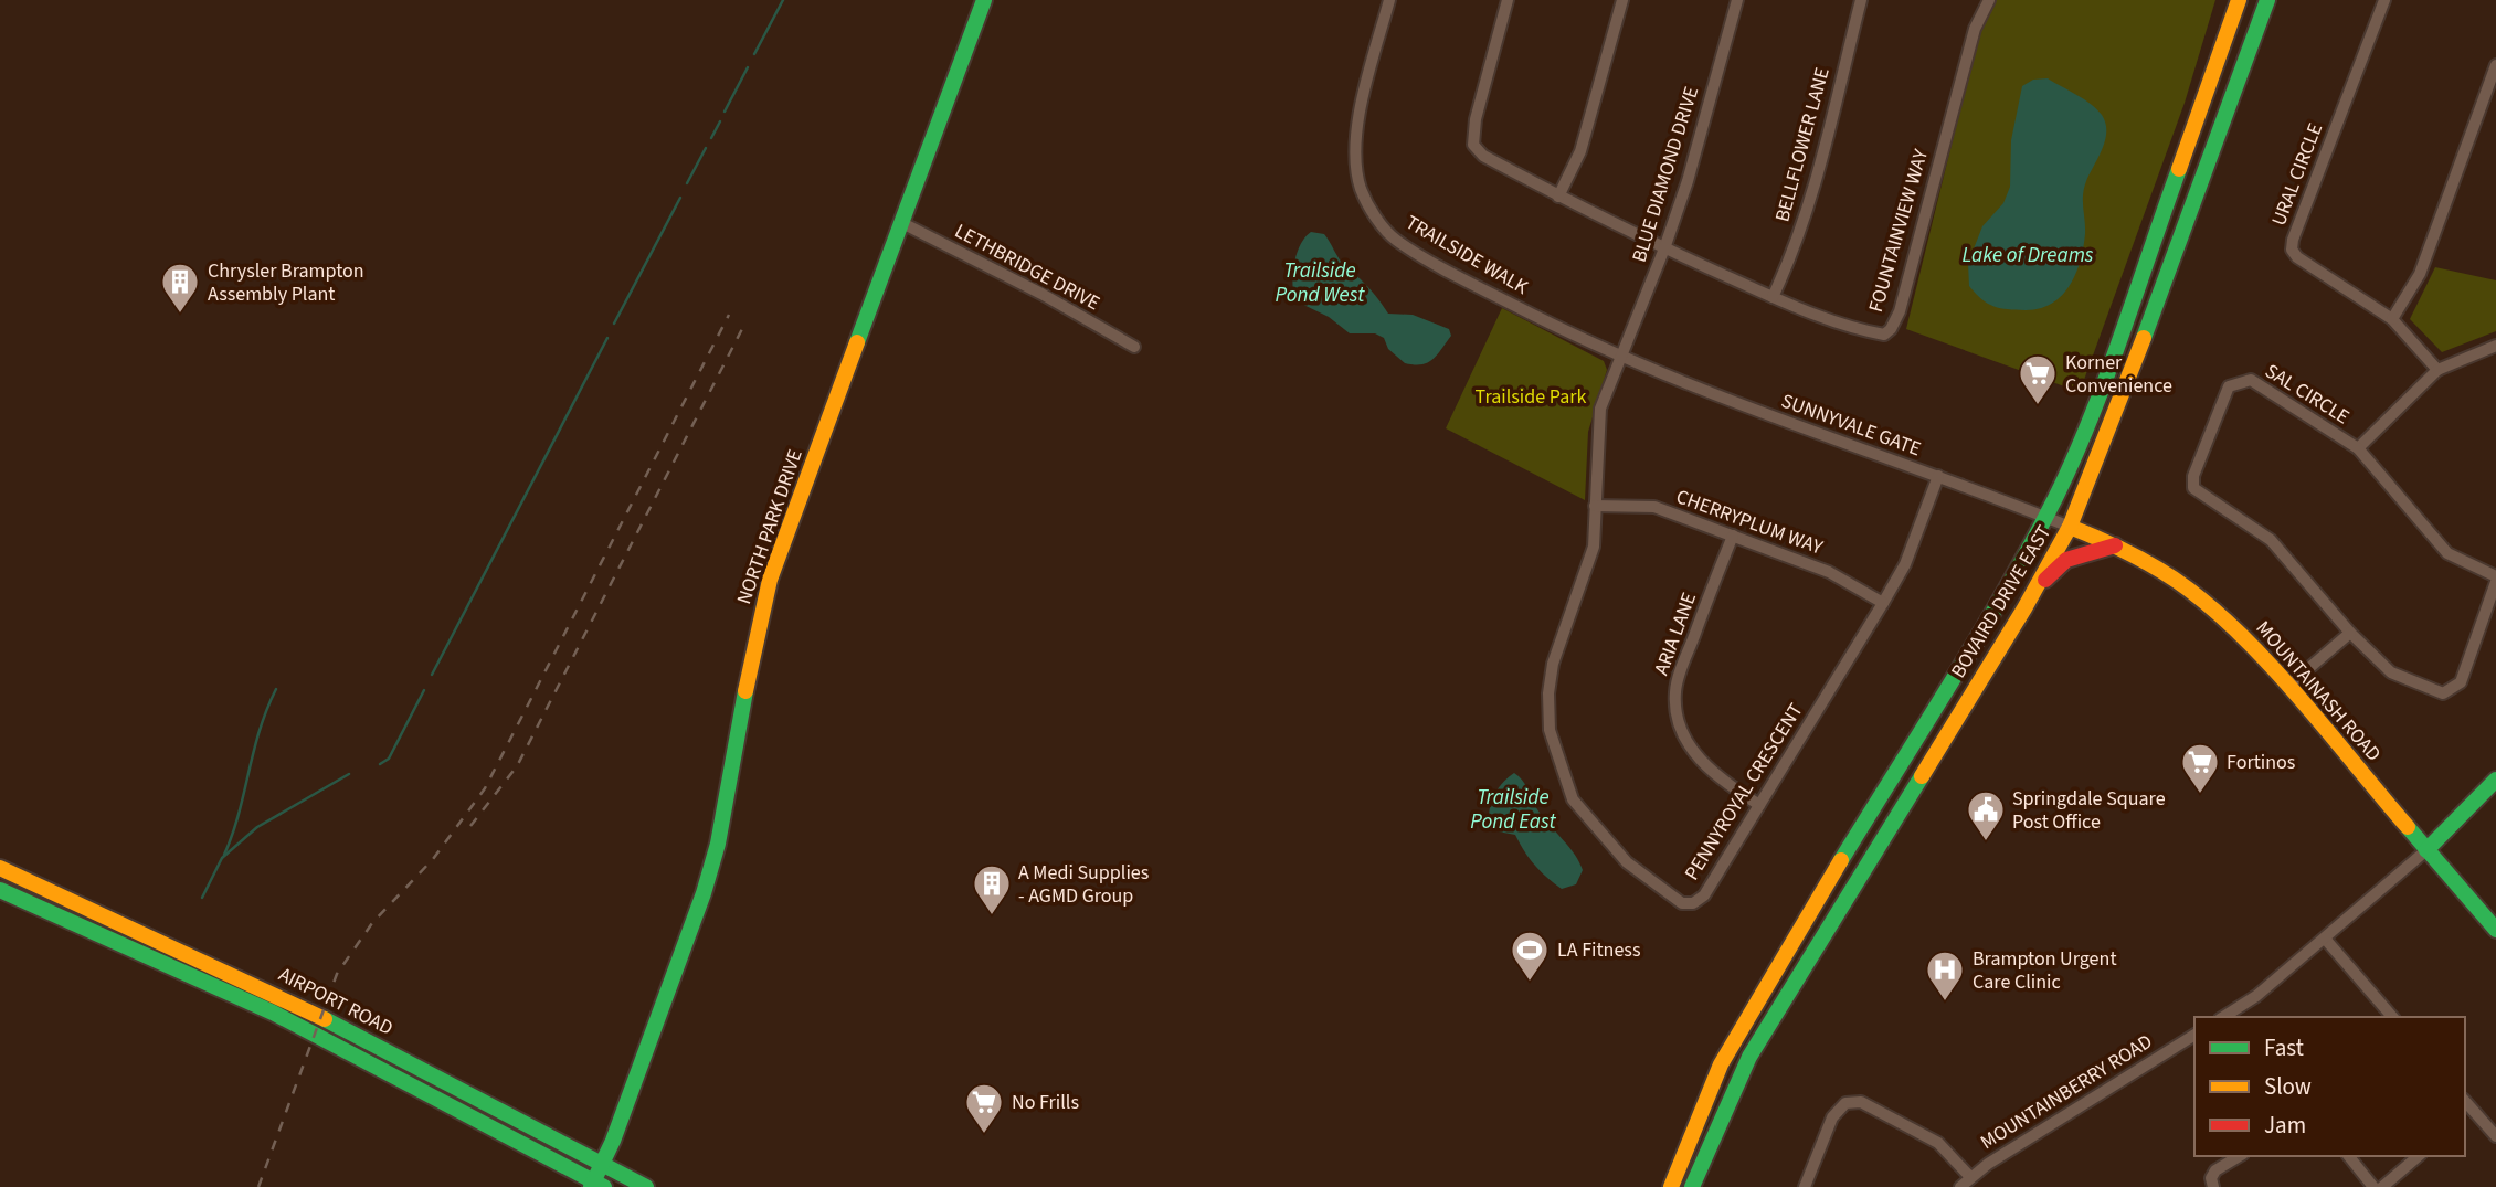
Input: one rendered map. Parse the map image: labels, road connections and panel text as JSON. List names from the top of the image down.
{
  "streets": {
    "main road": [
      "NORTH PARK DRIVE",
      "BOVAIRD DRIVE EAST",
      "MOUNTAINASH ROAD",
      "AIRPORT ROAD"
    ],
    "street": [
      "BELLFLOWER LANE",
      "BLUE DIAMOND DRIVE",
      "URAL CIRCLE",
      "FOUNTAINVIEW WAY",
      "TRAILSIDE WALK",
      "LETHBRIDGE DRIVE",
      "SAL CIRCLE",
      "SUNNYVALE GATE",
      "CHERRYPLUM WAY",
      "ARIA LANE",
      "PENNYROYAL CRESCENT",
      "MOUNTAINBERRY ROAD"
    ]
  },
  "crossings": [
    ["BELLFLOWER LANE", "FOUNTAINVIEW WAY"],
    ["BLUE DIAMOND DRIVE", "FOUNTAINVIEW WAY"],
    ["BLUE DIAMOND DRIVE", "TRAILSIDE WALK"],
    ["BLUE DIAMOND DRIVE", "SUNNYVALE GATE"],
    ["BLUE DIAMOND DRIVE", "PENNYROYAL CRESCENT"],
    ["TRAILSIDE WALK", "SUNNYVALE GATE"],
    ["TRAILSIDE WALK", "PENNYROYAL CRESCENT"],
    ["LETHBRIDGE DRIVE", "NORTH PARK DRIVE"],
    ["SUNNYVALE GATE", "BOVAIRD DRIVE EAST"],
    ["SUNNYVALE GATE", "MOUNTAINASH ROAD"],
    ["SUNNYVALE GATE", "PENNYROYAL CRESCENT"],
    ["CHERRYPLUM WAY", "ARIA LANE"],
    ["CHERRYPLUM WAY", "PENNYROYAL CRESCENT"],
    ["NORTH PARK DRIVE", "AIRPORT ROAD"],
    ["BOVAIRD DRIVE EAST", "MOUNTAINASH ROAD"],
    ["ARIA LANE", "PENNYROYAL CRESCENT"]
  ],
  "water": ["Lake of Dreams", "Trailside Pond West", "Trailside Pond East"],
  "parks": ["Trailside Park"],
  "places": {
    "building": ["Chrysler Brampton Assembly Plant", "A Medi Supplies - AGMD Group"],
    "supermarket": ["Korner Convenience", "Fortinos", "No Frills"],
    "public building": ["Springdale Square Post Office"],
    "sports": ["LA Fitness"],
    "hospital": ["Brampton Urgent Care Clinic"]
  },
  "legend": ["Fast", "Slow", "Jam"]
}
